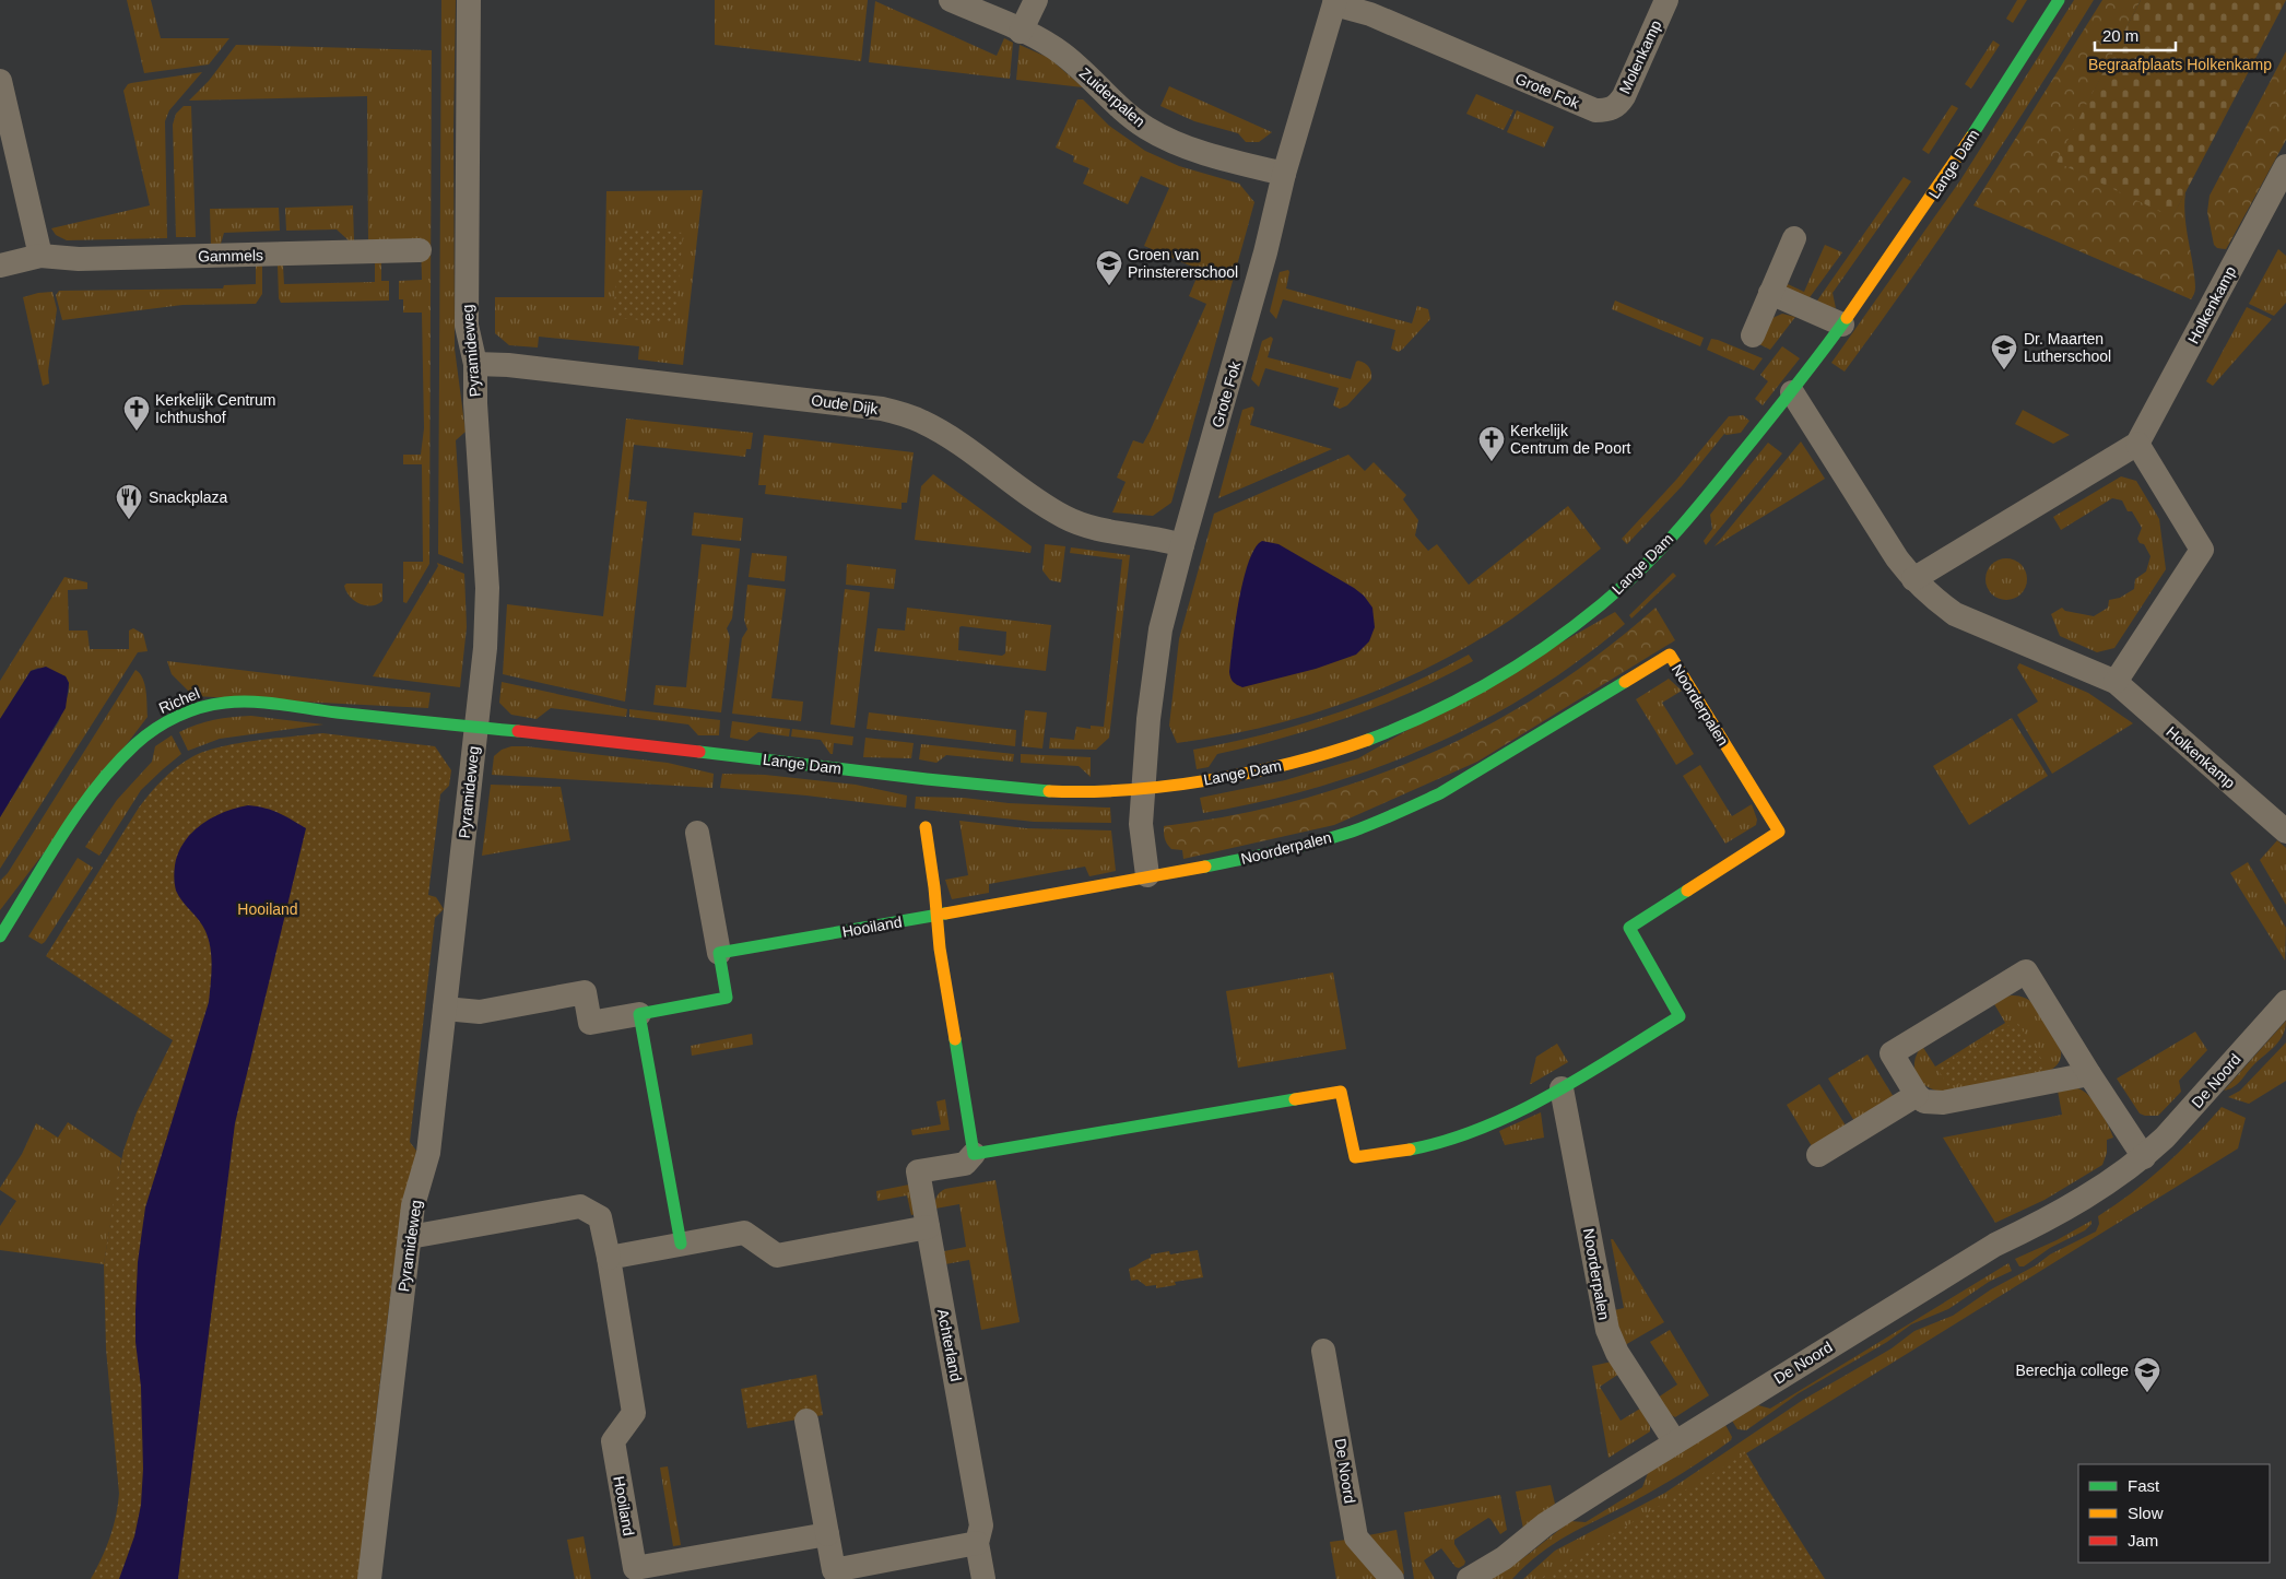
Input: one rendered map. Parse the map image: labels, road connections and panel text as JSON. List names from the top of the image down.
{
  "streets": {
    "street": [
      "Molenkamp",
      "Grote Fok",
      "Zuiderpalen",
      "Lange Dam",
      "Gammels",
      "Holkenkamp",
      "Pyramideweg",
      "Oude Dijk",
      "Richel",
      "Noorderpalen",
      "Hooiland",
      "De Noord",
      "Achterland"
    ]
  },
  "crossings": [
    ["Molenkamp", "Grote Fok"],
    ["Grote Fok", "Zuiderpalen"],
    ["Grote Fok", "Lange Dam"],
    ["Grote Fok", "Oude Dijk"],
    ["Lange Dam", "Holkenkamp"],
    ["Lange Dam", "Pyramideweg"],
    ["Lange Dam", "Richel"],
    ["Pyramideweg", "Oude Dijk"],
    ["Pyramideweg", "Richel"],
    ["Pyramideweg", "Hooiland"],
    ["Noorderpalen", "Hooiland"],
    ["Noorderpalen", "De Noord"],
    ["Noorderpalen", "Achterland"]
  ],
  "parks": ["Begraafplaats Holkenkamp", "Hooiland"],
  "places": {
    "school or university": ["Groen van Prinstererschool", "Dr. Maarten Lutherschool", "Berechja college"],
    "church": ["Kerkelijk Centrum Ichthushof", "Kerkelijk Centrum de Poort"],
    "restaurant": ["Snackplaza"]
  },
  "legend": ["Fast", "Slow", "Jam"],
  "scale_bar": "20 m"
}
